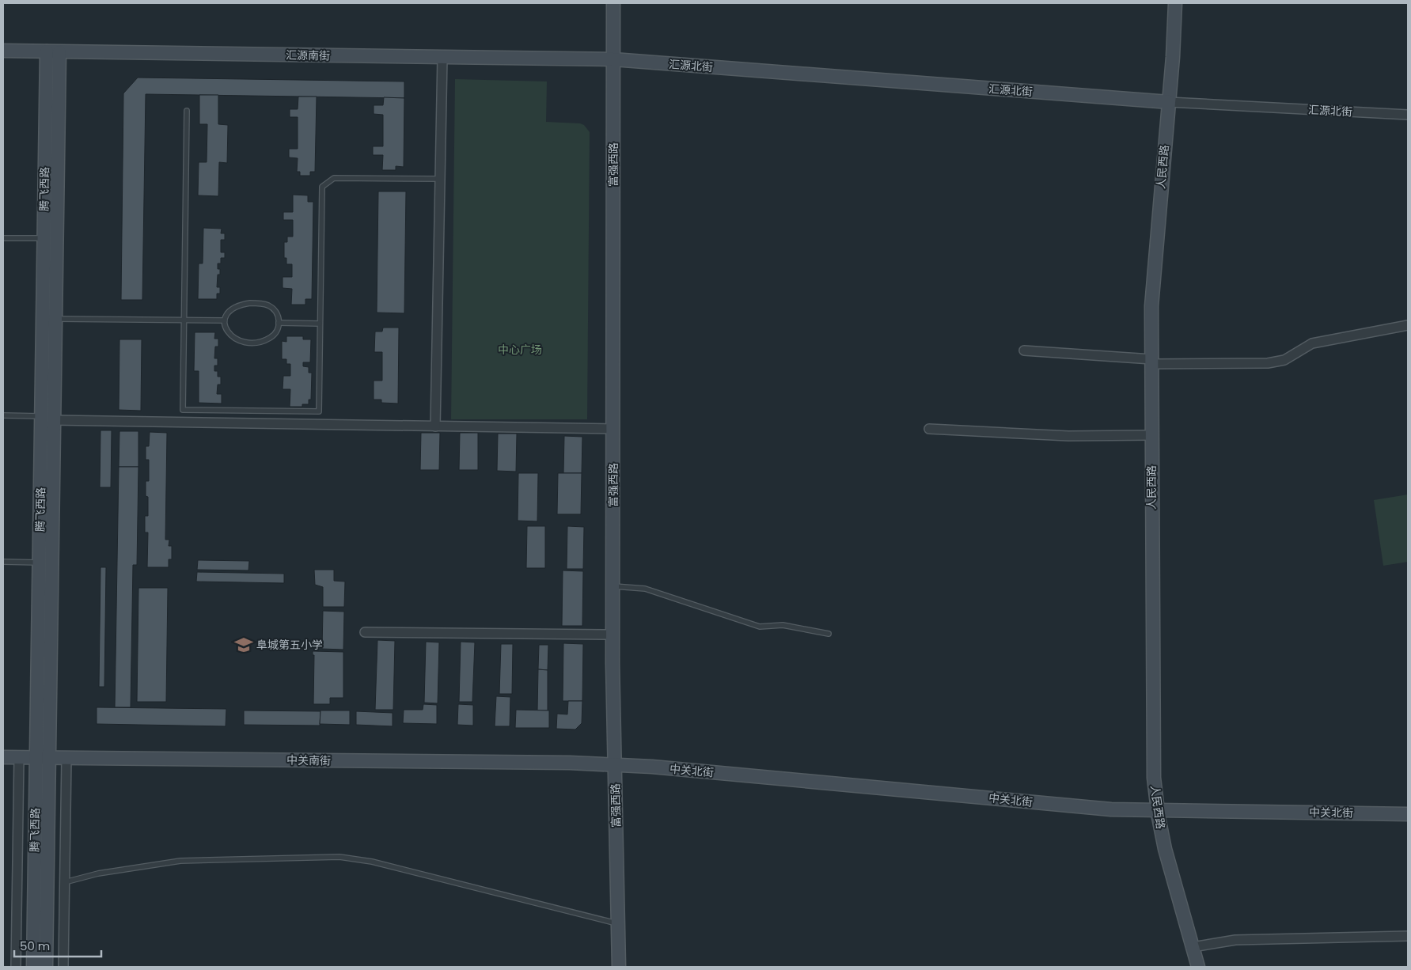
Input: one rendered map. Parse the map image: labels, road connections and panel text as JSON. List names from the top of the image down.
{
  "streets": {
    "street": [
      "汇源南街",
      "汇源北街",
      "富强西路",
      "人民西路",
      "腾飞西路",
      "中关南街",
      "中关北街"
    ]
  },
  "crossings": [
    ["汇源南街", "汇源北街"],
    ["汇源南街", "富强西路"],
    ["汇源南街", "腾飞西路"],
    ["汇源北街", "富强西路"],
    ["汇源北街", "人民西路"],
    ["富强西路", "中关南街"],
    ["富强西路", "中关北街"],
    ["人民西路", "中关北街"],
    ["腾飞西路", "中关南街"],
    ["中关南街", "中关北街"]
  ],
  "parks": ["中心广场"],
  "places": {
    "school or university": ["阜城第五小学"]
  },
  "scale_bar": "50 m"
}
